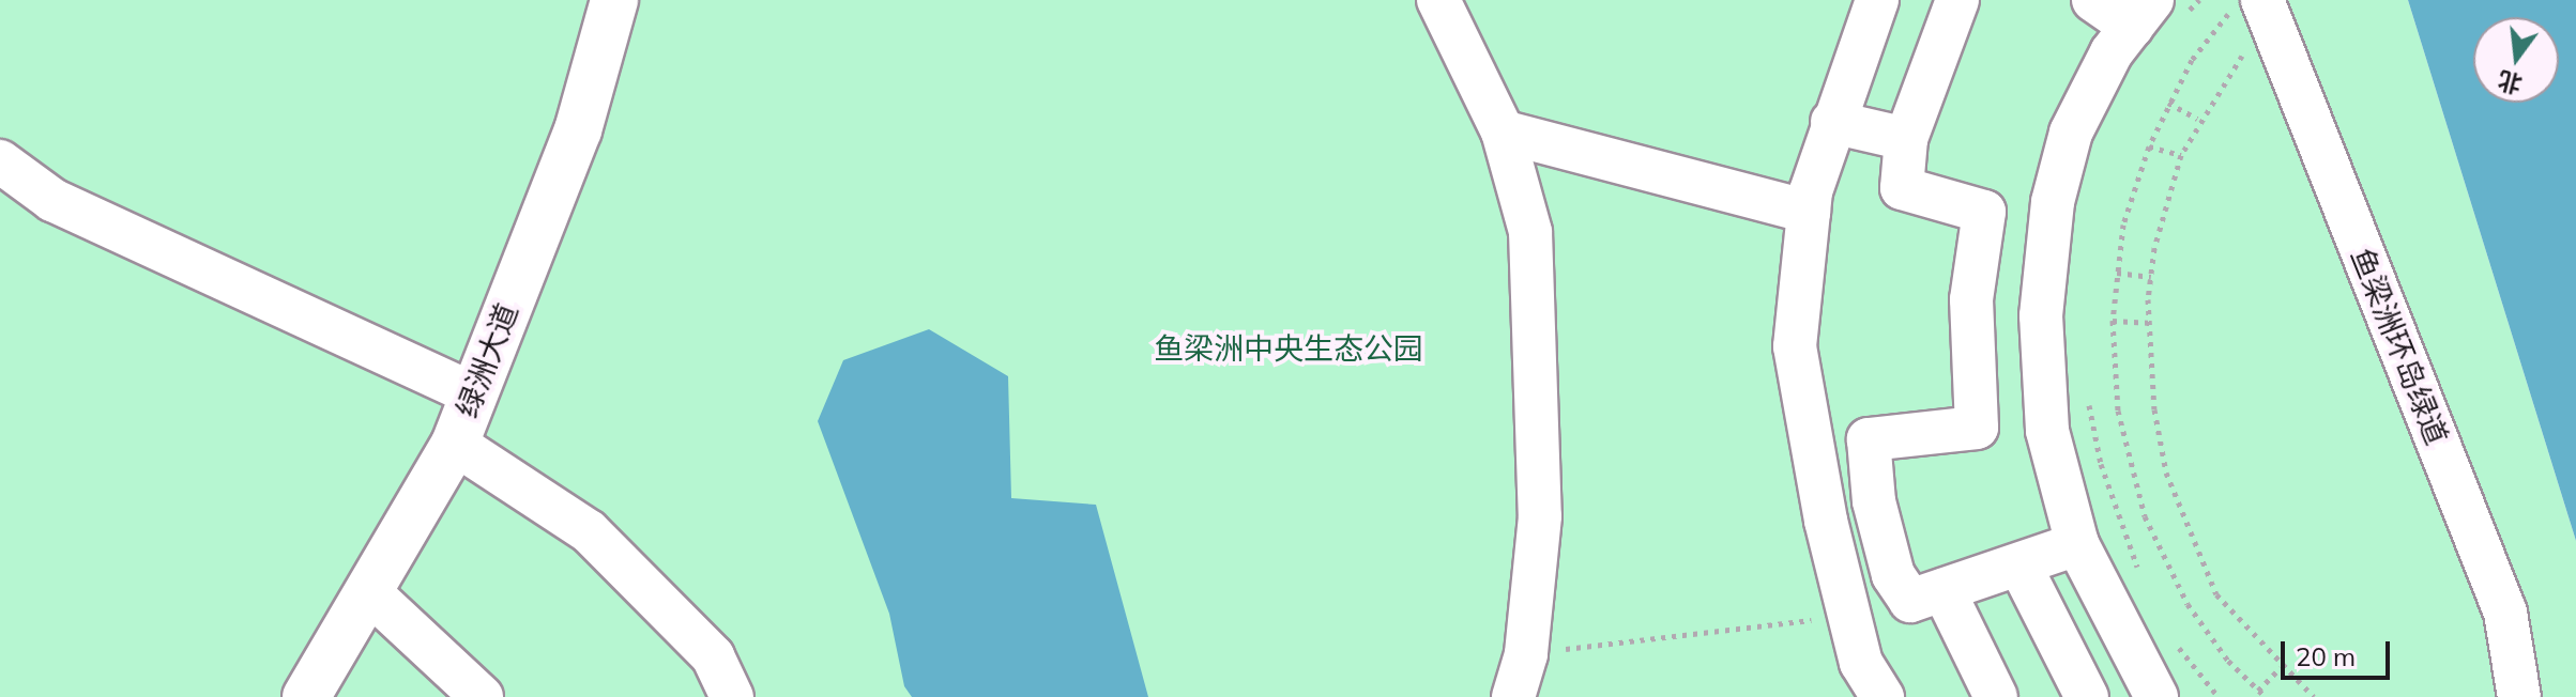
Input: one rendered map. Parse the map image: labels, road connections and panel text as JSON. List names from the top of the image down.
{
  "streets": {
    "main road": ["绿洲大道"],
    "street": ["鱼梁洲环岛绿道"]
  },
  "parks": ["鱼梁洲中央生态公园"],
  "scale_bar": "20 m",
  "north": "bottom"
}
